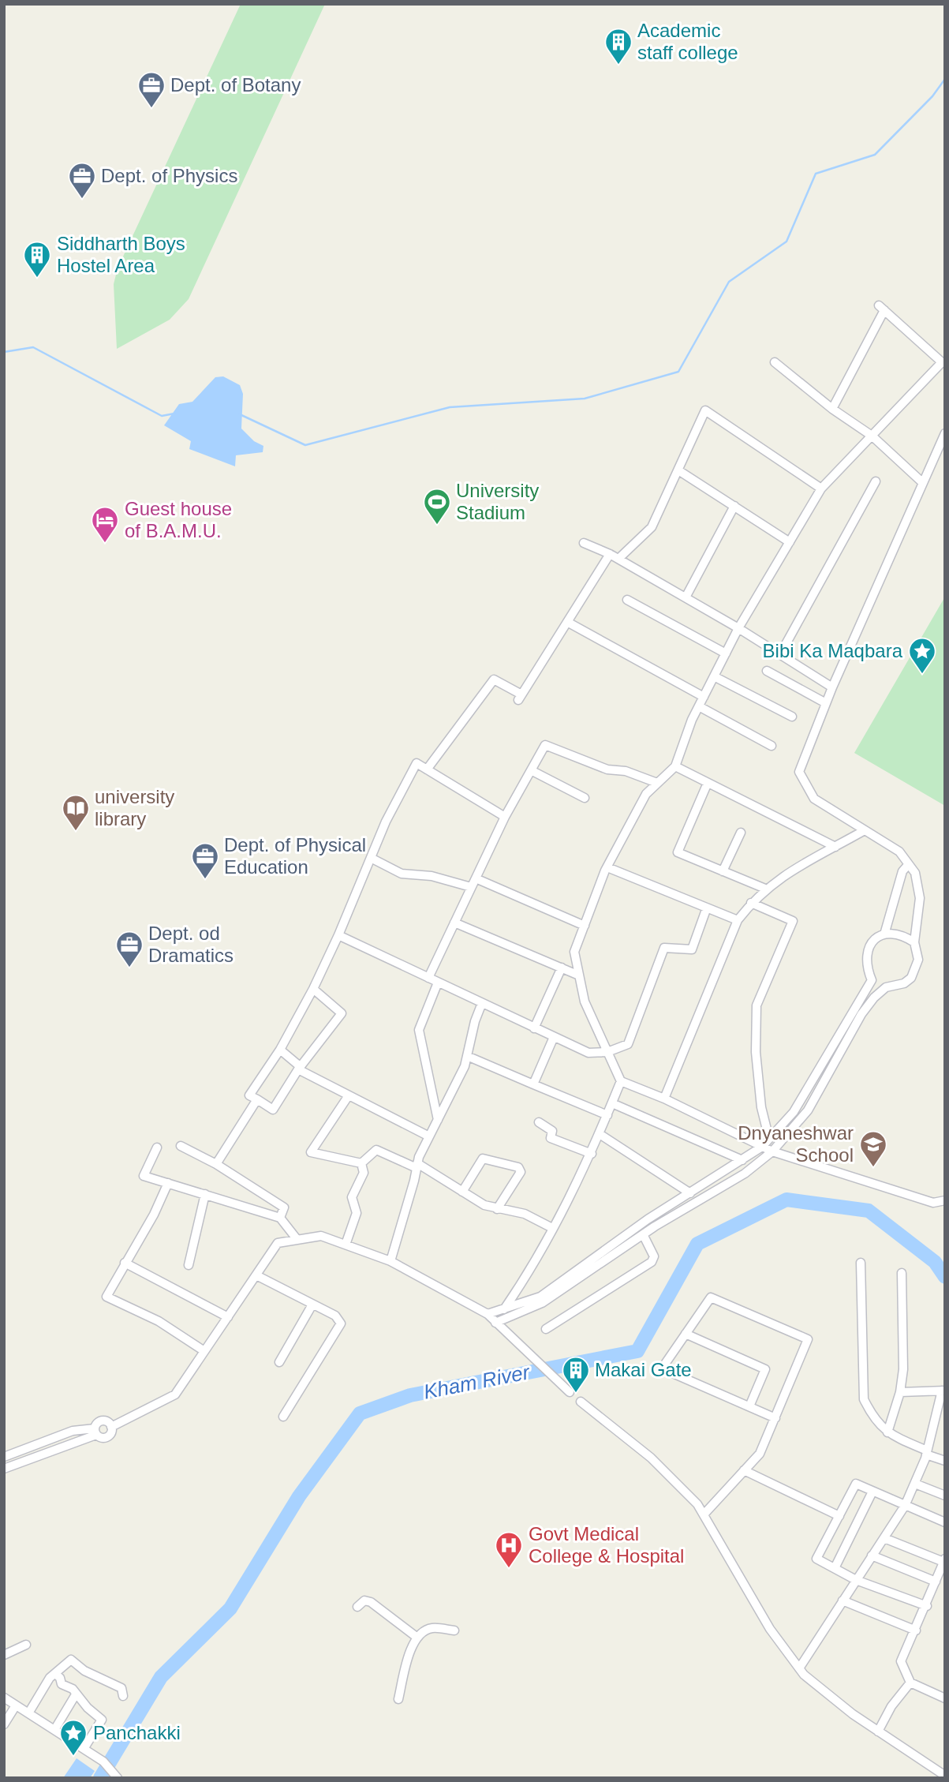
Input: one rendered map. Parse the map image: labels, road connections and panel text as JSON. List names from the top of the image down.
{
  "water": ["Kham River"],
  "places": {
    "building": ["Academic staff college", "Siddharth Boys Hostel Area", "Makai Gate"],
    "office": [
      "Dept. of Botany",
      "Dept. of Physics",
      "Dept. of Physical Education",
      "Dept. od Dramatics"
    ],
    "sports": ["University Stadium"],
    "hotel": ["Guest house of B.A.M.U."],
    "place": ["Bibi Ka Maqbara", "Panchakki"],
    "library": ["university library"],
    "school or university": ["Dnyaneshwar School"],
    "hospital": ["Govt Medical College & Hospital"]
  }
}
